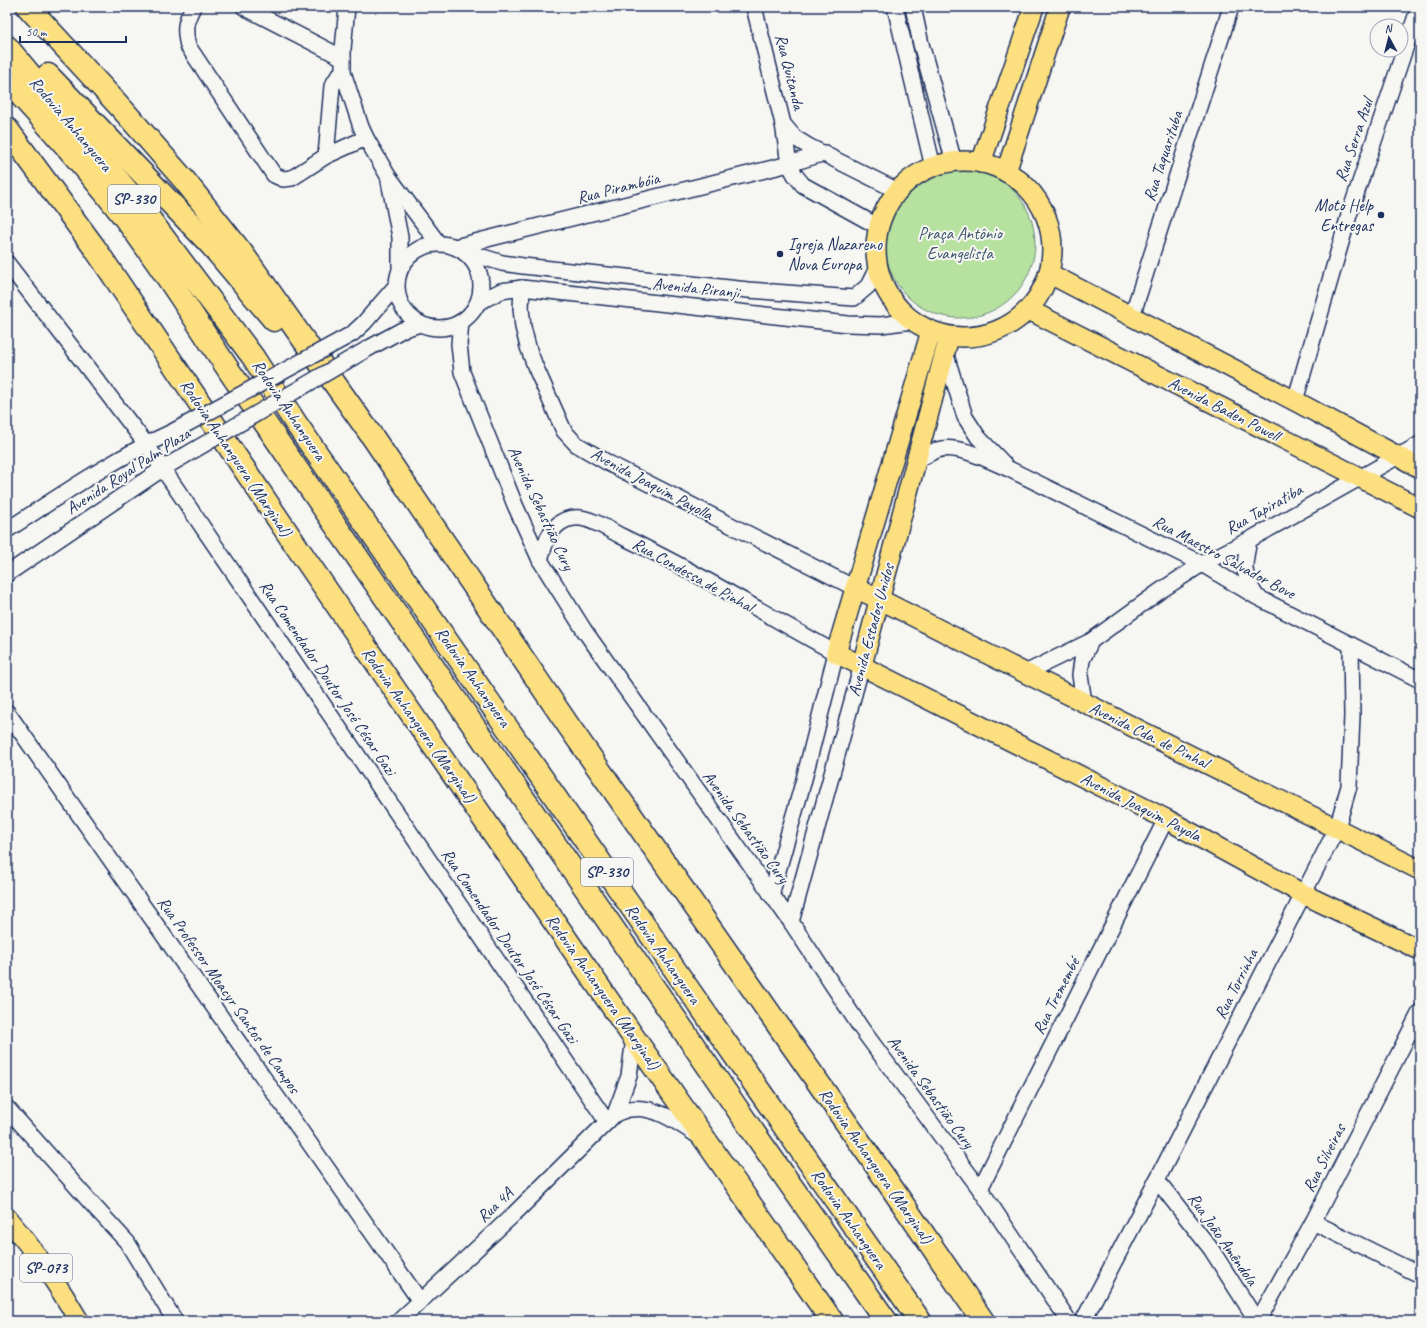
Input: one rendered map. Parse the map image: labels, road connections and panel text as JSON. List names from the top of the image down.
{
  "streets": {
    "highway": ["Rodovia Anhanguera", "SP-330", "Rodovia Anhanguera (Marginal)"],
    "main road": [
      "Avenida Baden Powell",
      "Avenida Joaquim Payolla",
      "Rua Condessa de Pinhal",
      "Avenida Estados Unidos",
      "Avenida Cda. de Pinhal",
      "Avenida Joaquim Payola",
      "SP-073"
    ],
    "street": [
      "Rua Quitanda",
      "Rua Serra Azul",
      "Rua Taquarituba",
      "Rua Pirambóia",
      "Avenida Piranji",
      "Avenida Royal Palm Plaza",
      "Avenida Sebastião Cury",
      "Rua Tapiratiba",
      "Rua Maestro Salvador Bove",
      "Rua Comendador Doutor José César Gazi",
      "Rua Torrinha",
      "Rua Professor Moacyr Santos de Campos",
      "Rua Tremembé",
      "Rua Silveiras",
      "Rua 4A",
      "Rua João Amêndola"
    ]
  },
  "crossings": [
    ["Rua Quitanda", "Rua Pirambóia"],
    ["Rua Pirambóia", "Avenida Piranji"],
    ["Rua Pirambóia", "Avenida Royal Palm Plaza"],
    ["Rua Pirambóia", "Avenida Sebastião Cury"],
    ["Avenida Piranji", "Avenida Royal Palm Plaza"],
    ["Avenida Piranji", "Avenida Joaquim Payolla"],
    ["Avenida Piranji", "Avenida Sebastião Cury"],
    ["Avenida Baden Powell", "Rua Tapiratiba"],
    ["Rodovia Anhanguera (Marginal)", "Rua 4A"],
    ["Avenida Royal Palm Plaza", "Avenida Sebastião Cury"],
    ["Avenida Royal Palm Plaza", "Rua Comendador Doutor José César Gazi"],
    ["Avenida Joaquim Payolla", "Avenida Estados Unidos"],
    ["Avenida Joaquim Payolla", "Avenida Cda. de Pinhal"],
    ["Avenida Sebastião Cury", "Rua Condessa de Pinhal"],
    ["Avenida Sebastião Cury", "Avenida Estados Unidos"],
    ["Avenida Sebastião Cury", "Rua Tremembé"],
    ["Rua Tapiratiba", "Rua Maestro Salvador Bove"],
    ["Rua Tapiratiba", "Avenida Cda. de Pinhal"],
    ["Rua Maestro Salvador Bove", "Avenida Estados Unidos"],
    ["Rua Maestro Salvador Bove", "Rua Torrinha"],
    ["Rua Condessa de Pinhal", "Avenida Estados Unidos"],
    ["Rua Condessa de Pinhal", "Avenida Joaquim Payola"],
    ["Avenida Estados Unidos", "Avenida Cda. de Pinhal"],
    ["Avenida Estados Unidos", "Avenida Joaquim Payola"],
    ["Rua Comendador Doutor José César Gazi", "Rua 4A"],
    ["Avenida Cda. de Pinhal", "Rua Torrinha"],
    ["Avenida Joaquim Payola", "Rua Torrinha"],
    ["Avenida Joaquim Payola", "Rua Tremembé"],
    ["Rua Torrinha", "Rua João Amêndola"],
    ["Rua Professor Moacyr Santos de Campos", "Rua 4A"],
    ["Rua Silveiras", "Rua João Amêndola"]
  ],
  "parks": ["Praça Antônio Evangelista"],
  "places": ["Moto Help Entregas", "Igreja Nazareno Nova Europa"],
  "scale_bar": "50 m",
  "north": "top"
}
